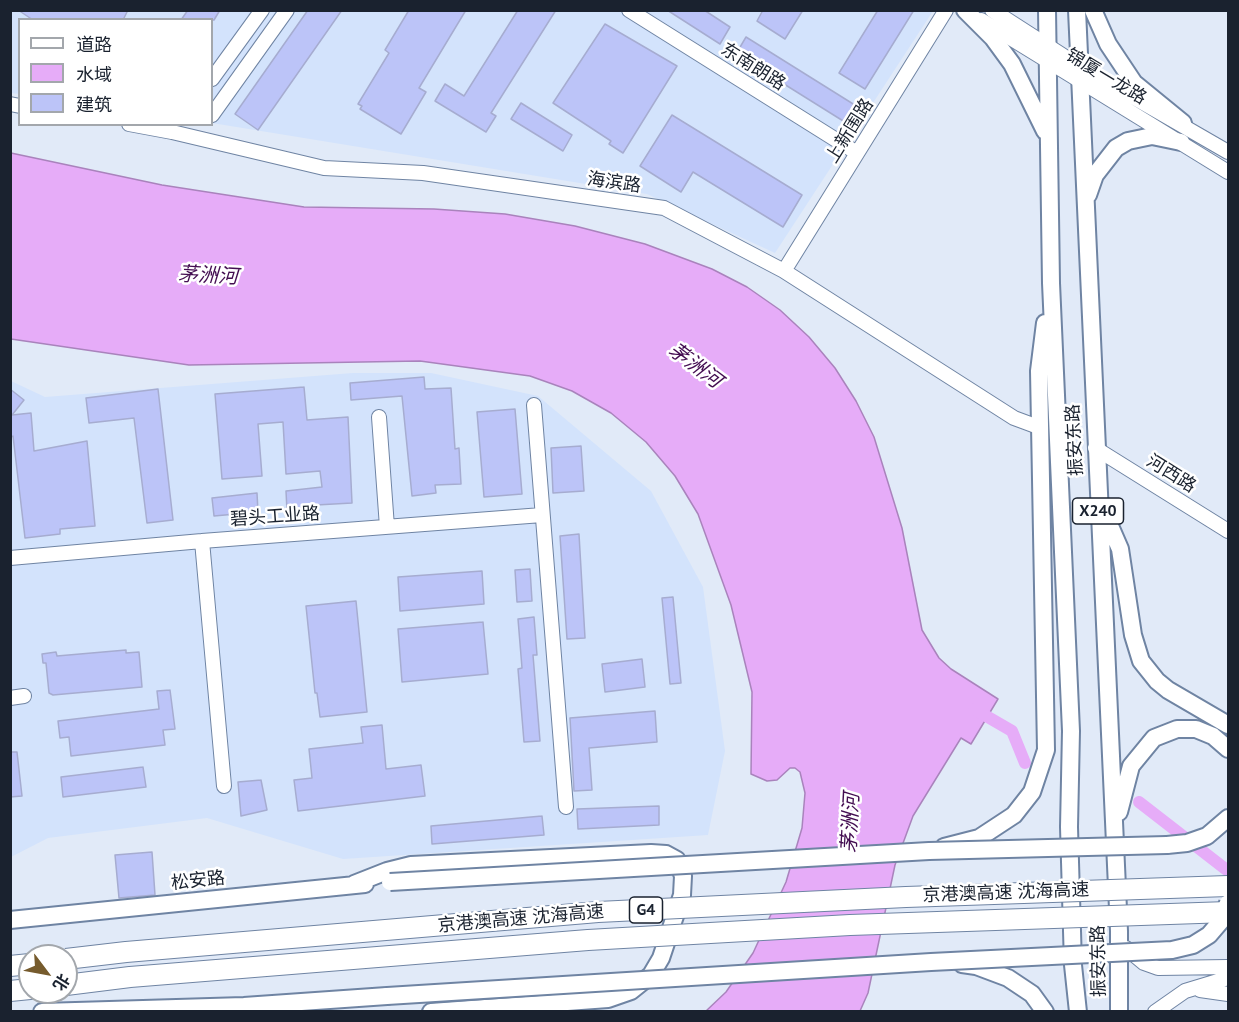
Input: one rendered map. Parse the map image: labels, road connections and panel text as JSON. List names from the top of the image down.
{
  "streets": {
    "highway": ["京港澳高速 沈海高速", "G4"],
    "main road": ["振安东路", "X240", "松安路"],
    "street": [
      "东南朗路",
      "锦厦一龙路",
      "上新围路",
      "海滨路",
      "河西路",
      "碧头工业路"
    ]
  },
  "crossings": [
    ["东南朗路", "上新围路"],
    ["锦厦一龙路", "振安东路"],
    ["上新围路", "海滨路"],
    ["振安东路", "河西路"]
  ],
  "water": ["茅洲河"],
  "legend": ["道路", "水域", "建筑"],
  "north": "bottom right"
}
